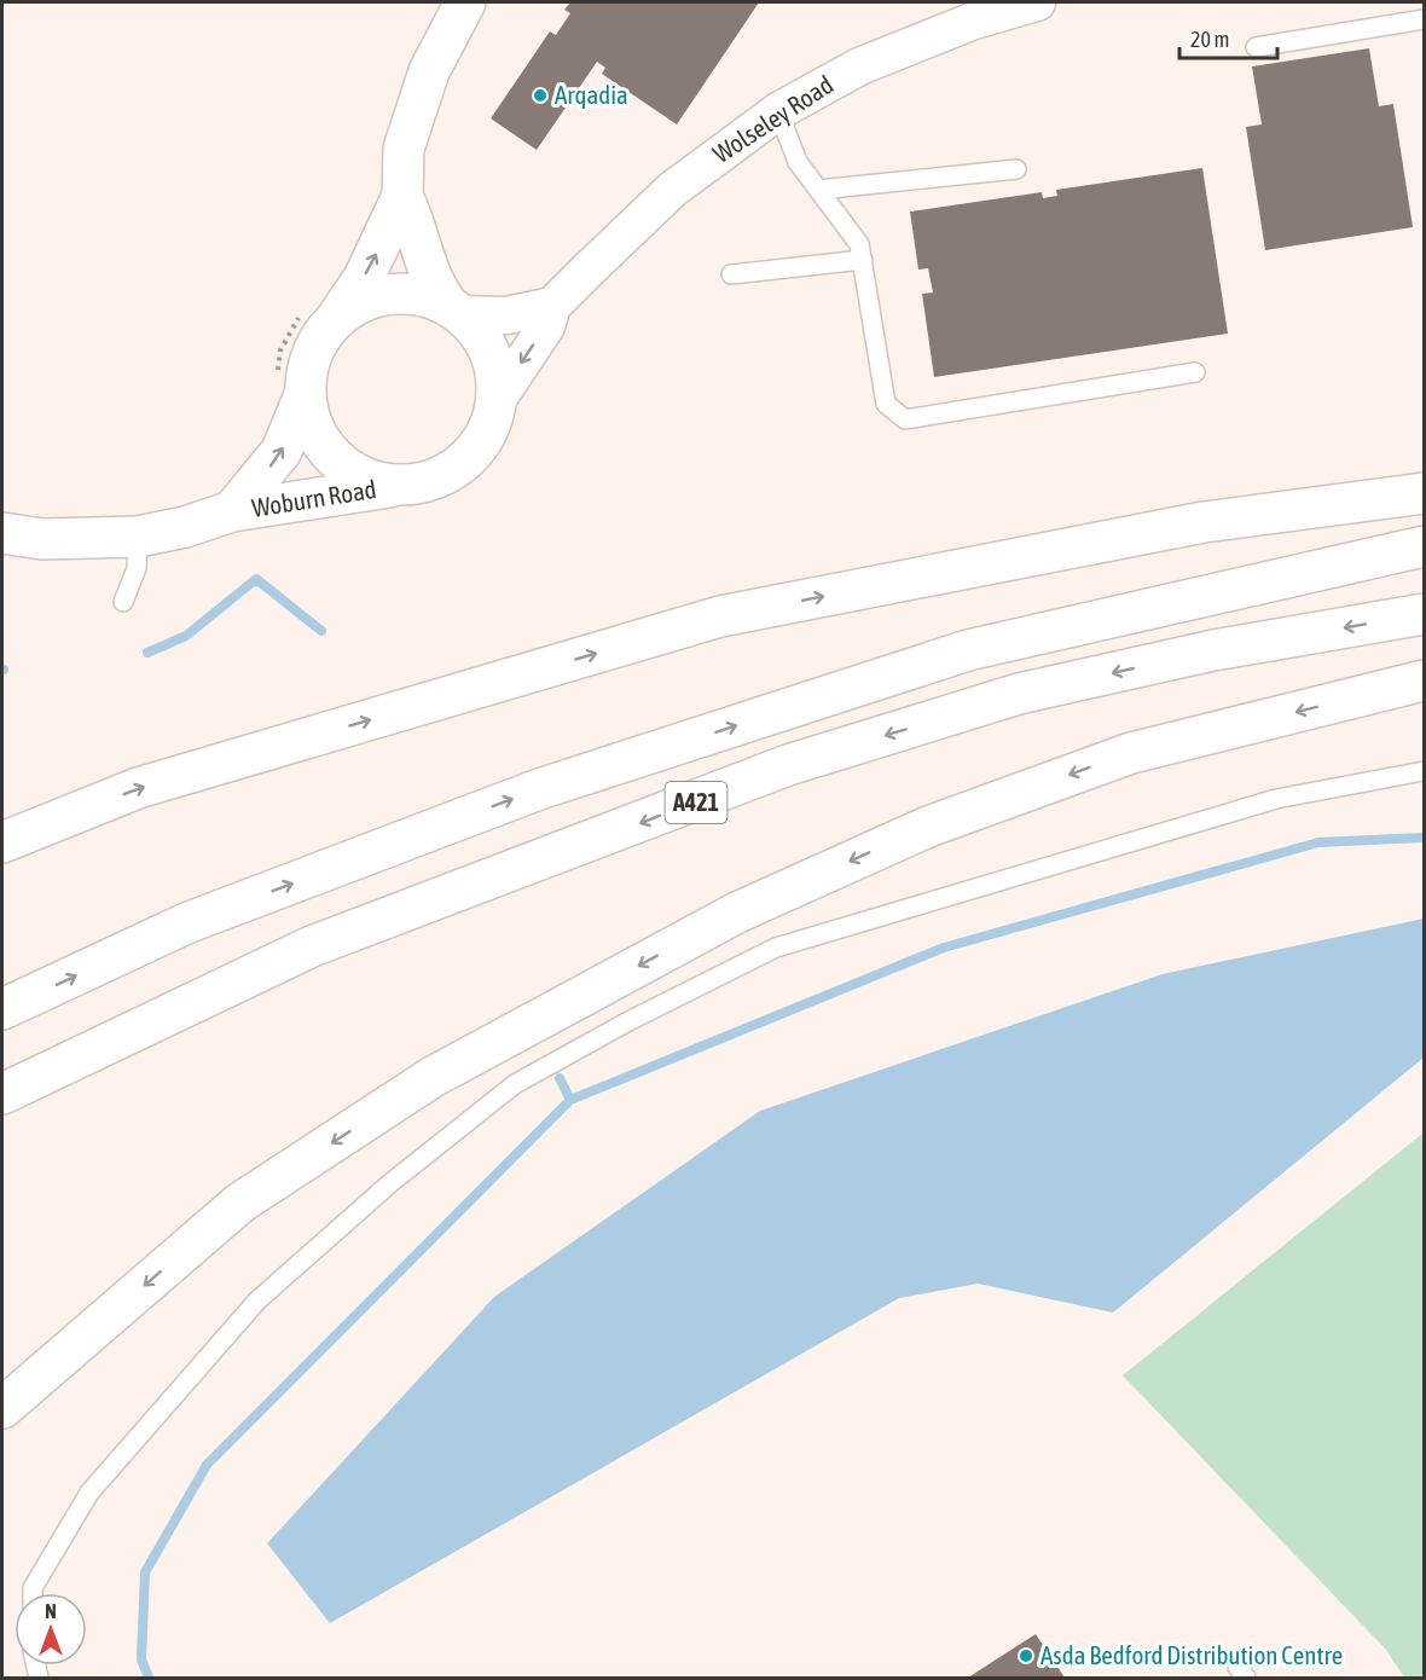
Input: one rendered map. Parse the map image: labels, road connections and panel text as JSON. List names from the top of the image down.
{
  "streets": {
    "main road": ["Woburn Road", "A421"],
    "street": ["Wolseley Road"]
  },
  "crossings": [
    ["Wolseley Road", "Woburn Road"]
  ],
  "places": ["Arqadia", "Asda Bedford Distribution Centre"],
  "scale_bar": "20 m",
  "north": "top"
}
